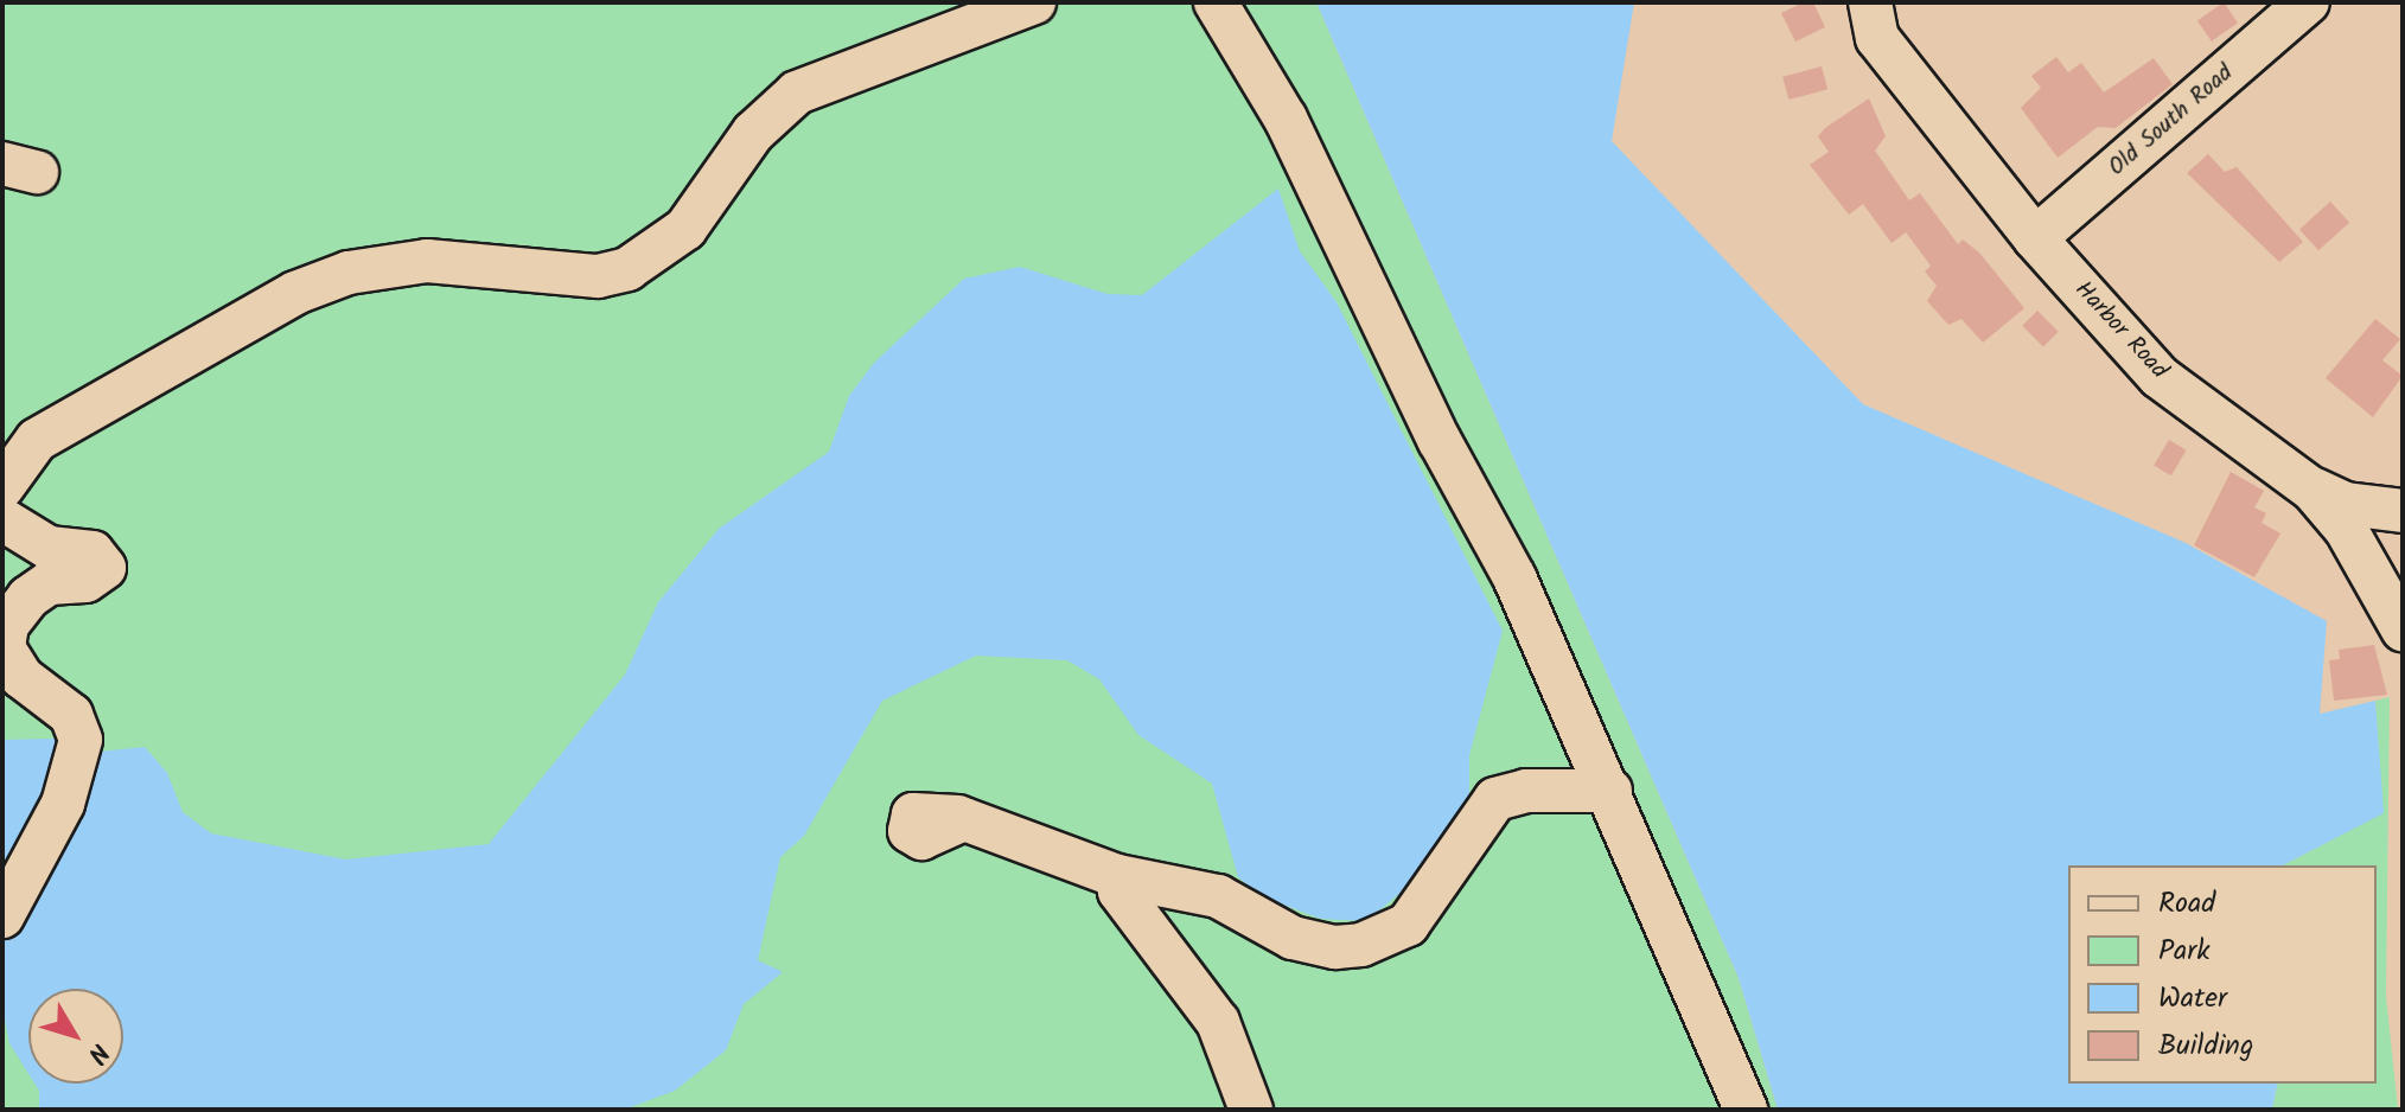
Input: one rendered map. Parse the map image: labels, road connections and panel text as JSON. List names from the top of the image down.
{
  "streets": {
    "street": ["Old South Road", "Harbor Road"]
  },
  "crossings": [
    ["Old South Road", "Harbor Road"]
  ],
  "legend": [
    "Road",
    "Park",
    "Water",
    "Building"
  ],
  "north": "bottom right"
}
